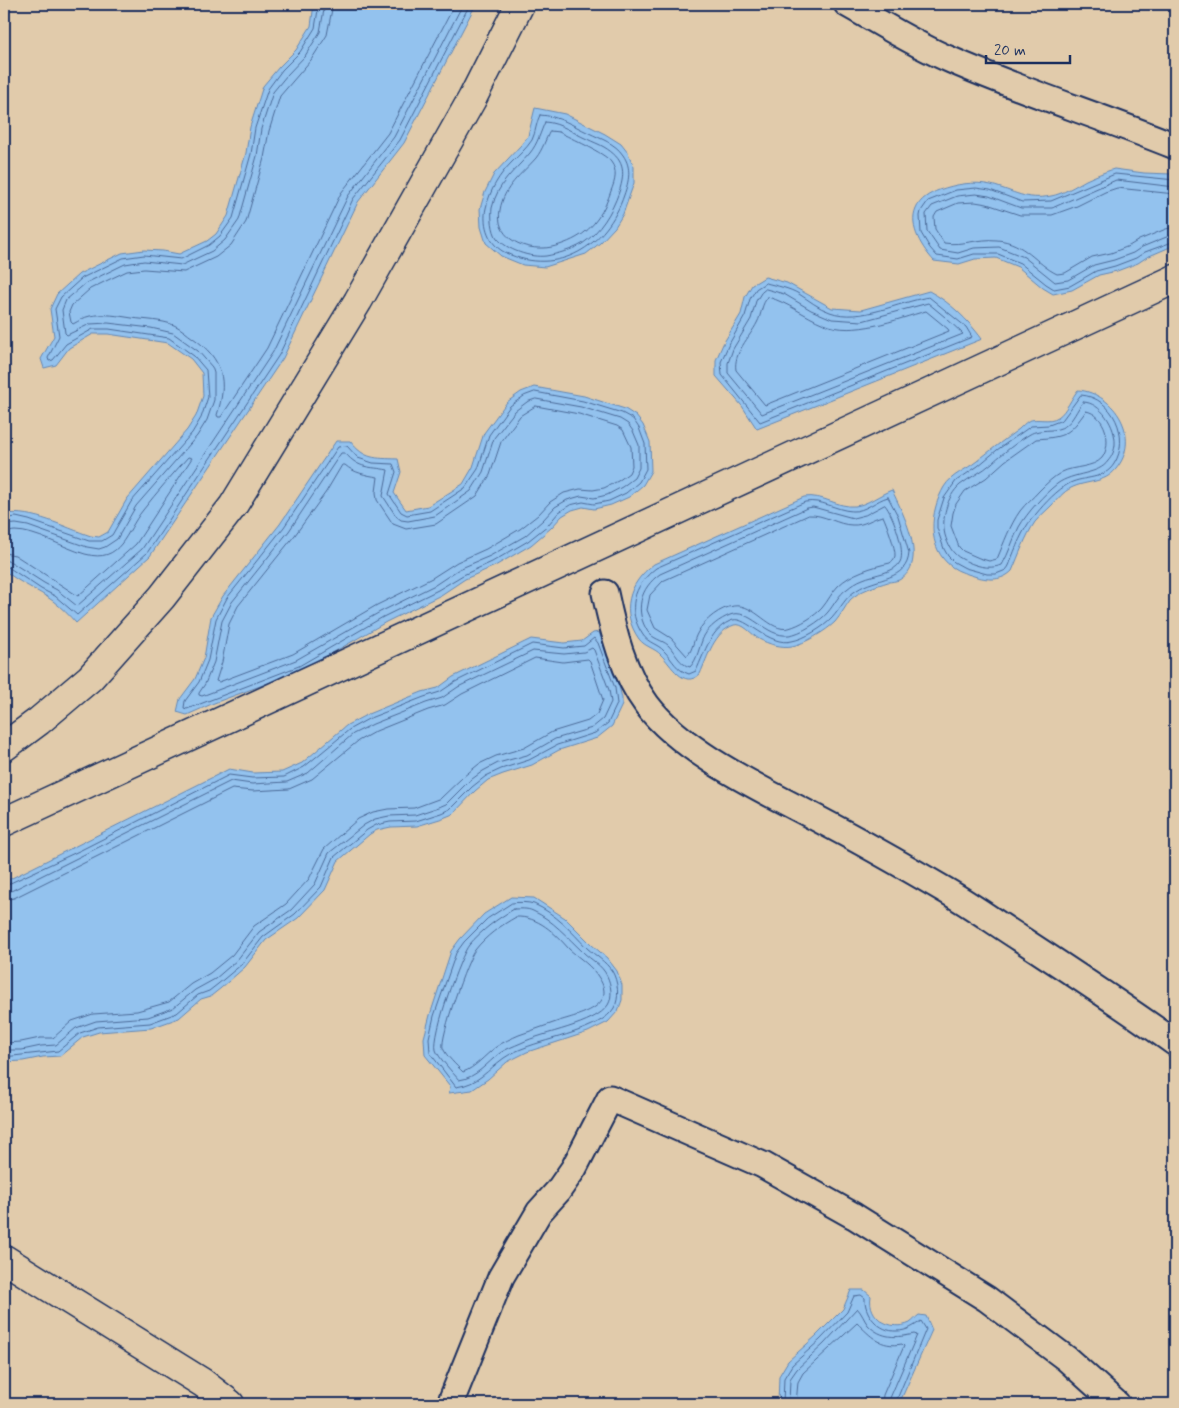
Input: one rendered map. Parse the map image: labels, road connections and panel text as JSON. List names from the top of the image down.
{
  "scale_bar": "20 m"
}
